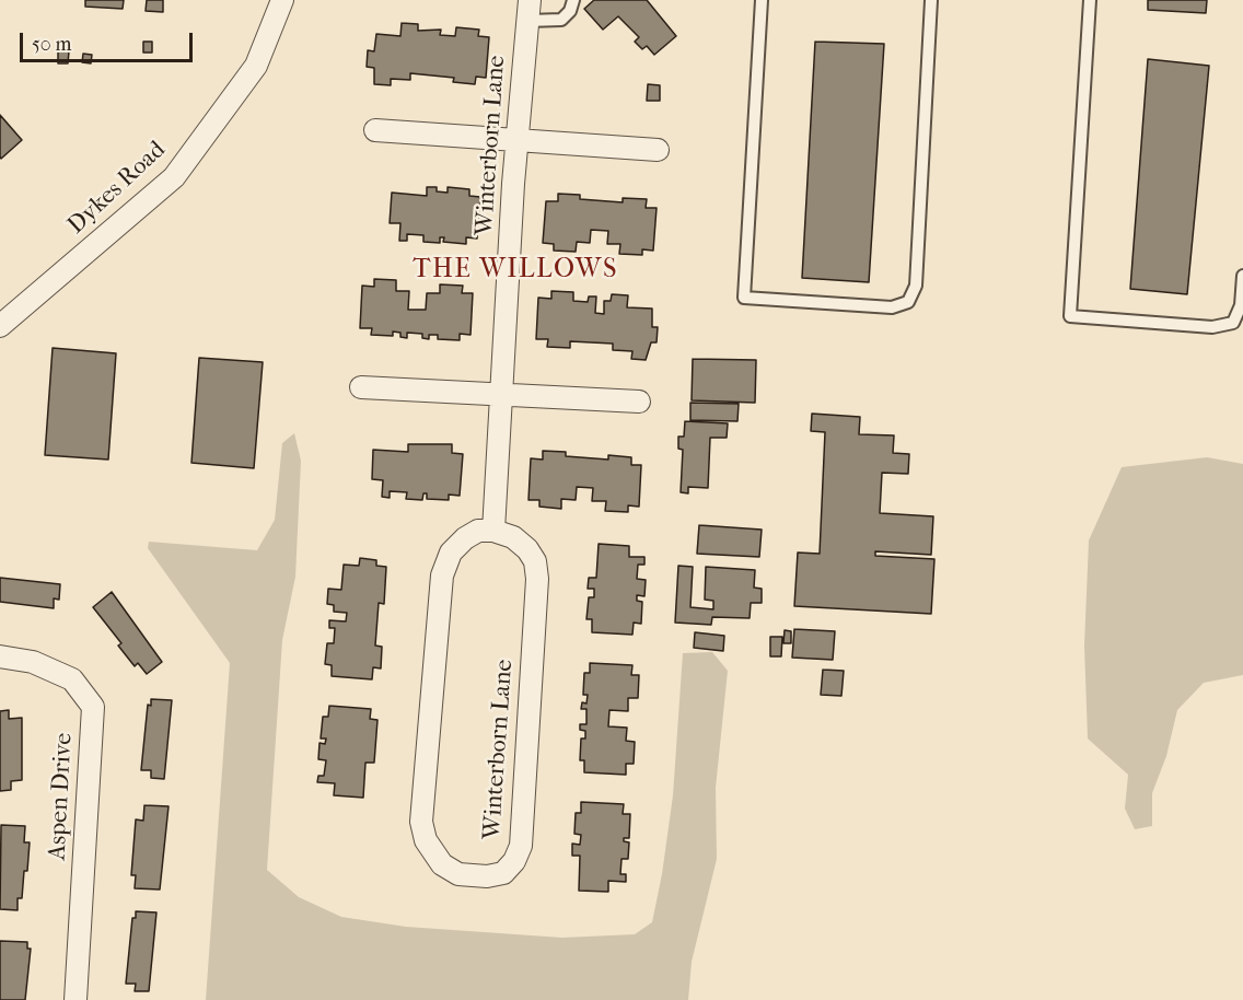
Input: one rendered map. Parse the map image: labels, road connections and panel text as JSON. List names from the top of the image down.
{
  "streets": {
    "street": ["Winterborn Lane", "Dykes Road", "Aspen Drive"]
  },
  "districts": ["THE WILLOWS"],
  "scale_bar": "50 m"
}
